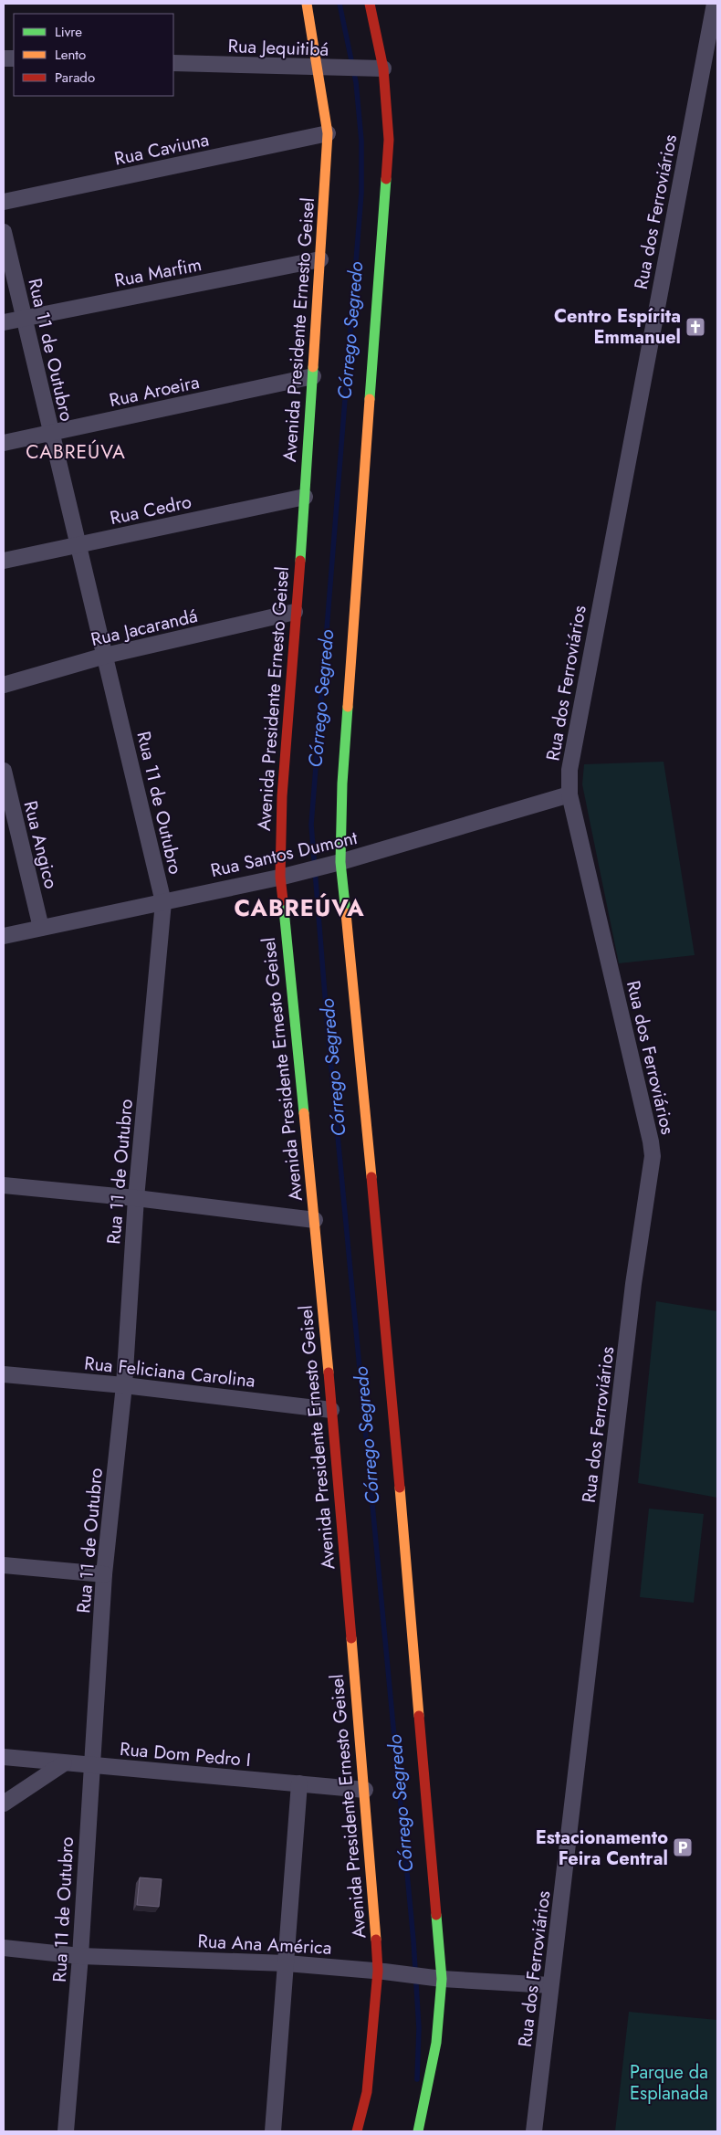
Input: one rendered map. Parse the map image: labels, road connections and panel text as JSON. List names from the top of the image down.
{
  "streets": {
    "main road": ["Avenida Presidente Ernesto Geisel"],
    "street": [
      "Rua Jequitibá",
      "Rua Caviuna",
      "Rua dos Ferroviários",
      "Rua Marfim",
      "Rua 11 de Outubro",
      "Rua Aroeira",
      "Rua Cedro",
      "Rua Jacarandá",
      "Rua Angico",
      "Rua Santos Dumont",
      "Rua Feliciana Carolina",
      "Rua Dom Pedro I",
      "Rua Ana América"
    ]
  },
  "crossings": [
    ["Rua Jequitibá", "Avenida Presidente Ernesto Geisel"],
    ["Rua Caviuna", "Avenida Presidente Ernesto Geisel"],
    ["Rua dos Ferroviários", "Rua Santos Dumont"],
    ["Rua dos Ferroviários", "Rua Ana América"],
    ["Rua Marfim", "Avenida Presidente Ernesto Geisel"],
    ["Rua Marfim", "Rua 11 de Outubro"],
    ["Avenida Presidente Ernesto Geisel", "Rua Aroeira"],
    ["Avenida Presidente Ernesto Geisel", "Rua Cedro"],
    ["Avenida Presidente Ernesto Geisel", "Rua Jacarandá"],
    ["Avenida Presidente Ernesto Geisel", "Rua Santos Dumont"],
    ["Avenida Presidente Ernesto Geisel", "Rua Feliciana Carolina"],
    ["Avenida Presidente Ernesto Geisel", "Rua Dom Pedro I"],
    ["Avenida Presidente Ernesto Geisel", "Rua Ana América"],
    ["Rua 11 de Outubro", "Rua Aroeira"],
    ["Rua 11 de Outubro", "Rua Cedro"],
    ["Rua 11 de Outubro", "Rua Jacarandá"],
    ["Rua 11 de Outubro", "Rua Santos Dumont"],
    ["Rua 11 de Outubro", "Rua Feliciana Carolina"],
    ["Rua 11 de Outubro", "Rua Dom Pedro I"],
    ["Rua 11 de Outubro", "Rua Ana América"],
    ["Rua Angico", "Rua Santos Dumont"]
  ],
  "districts": ["CABREÚVA", "CABREÚVA"],
  "water": ["Córrego Segredo"],
  "parks": ["Parque da Esplanada"],
  "places": {
    "church": ["Centro Espírita Emmanuel"],
    "parking": ["Estacionamento Feira Central"]
  },
  "legend": ["Livre", "Lento", "Parado"]
}
